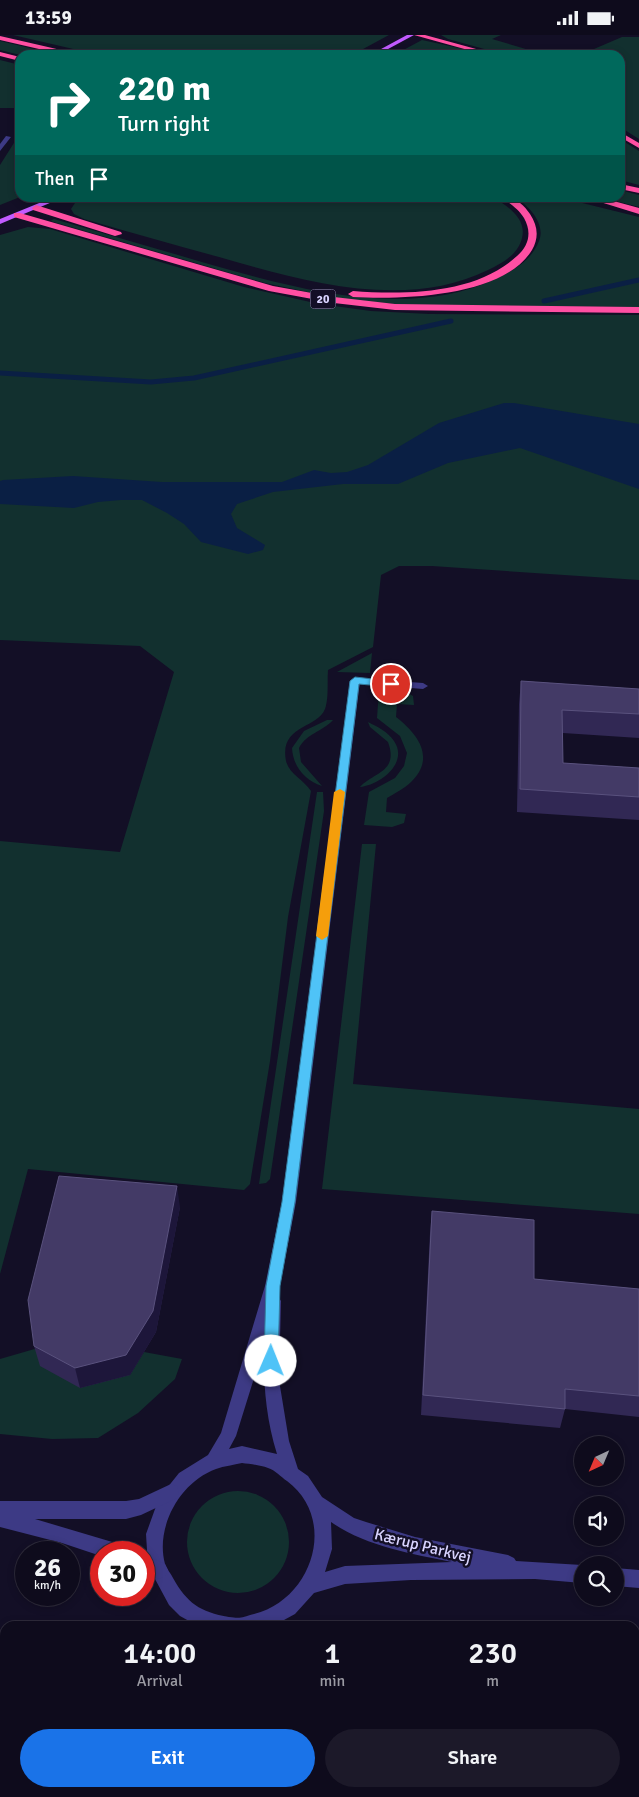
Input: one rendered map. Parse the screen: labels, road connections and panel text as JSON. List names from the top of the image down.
{
  "streets": {
    "highway": ["20"],
    "street": ["Kærup Parkvej"]
  },
  "north": "bottom left",
  "page": {
    "status": "13:59",
    "turn": ["220 m", "Turn right"],
    "then": "Then",
    "speed": "26 km/h",
    "limit": "30",
    "eta": [
      "14:00",
      "Arrival",
      "1",
      "min",
      "230",
      "m"
    ],
    "buttons": ["Exit", "Share"]
  }
}
